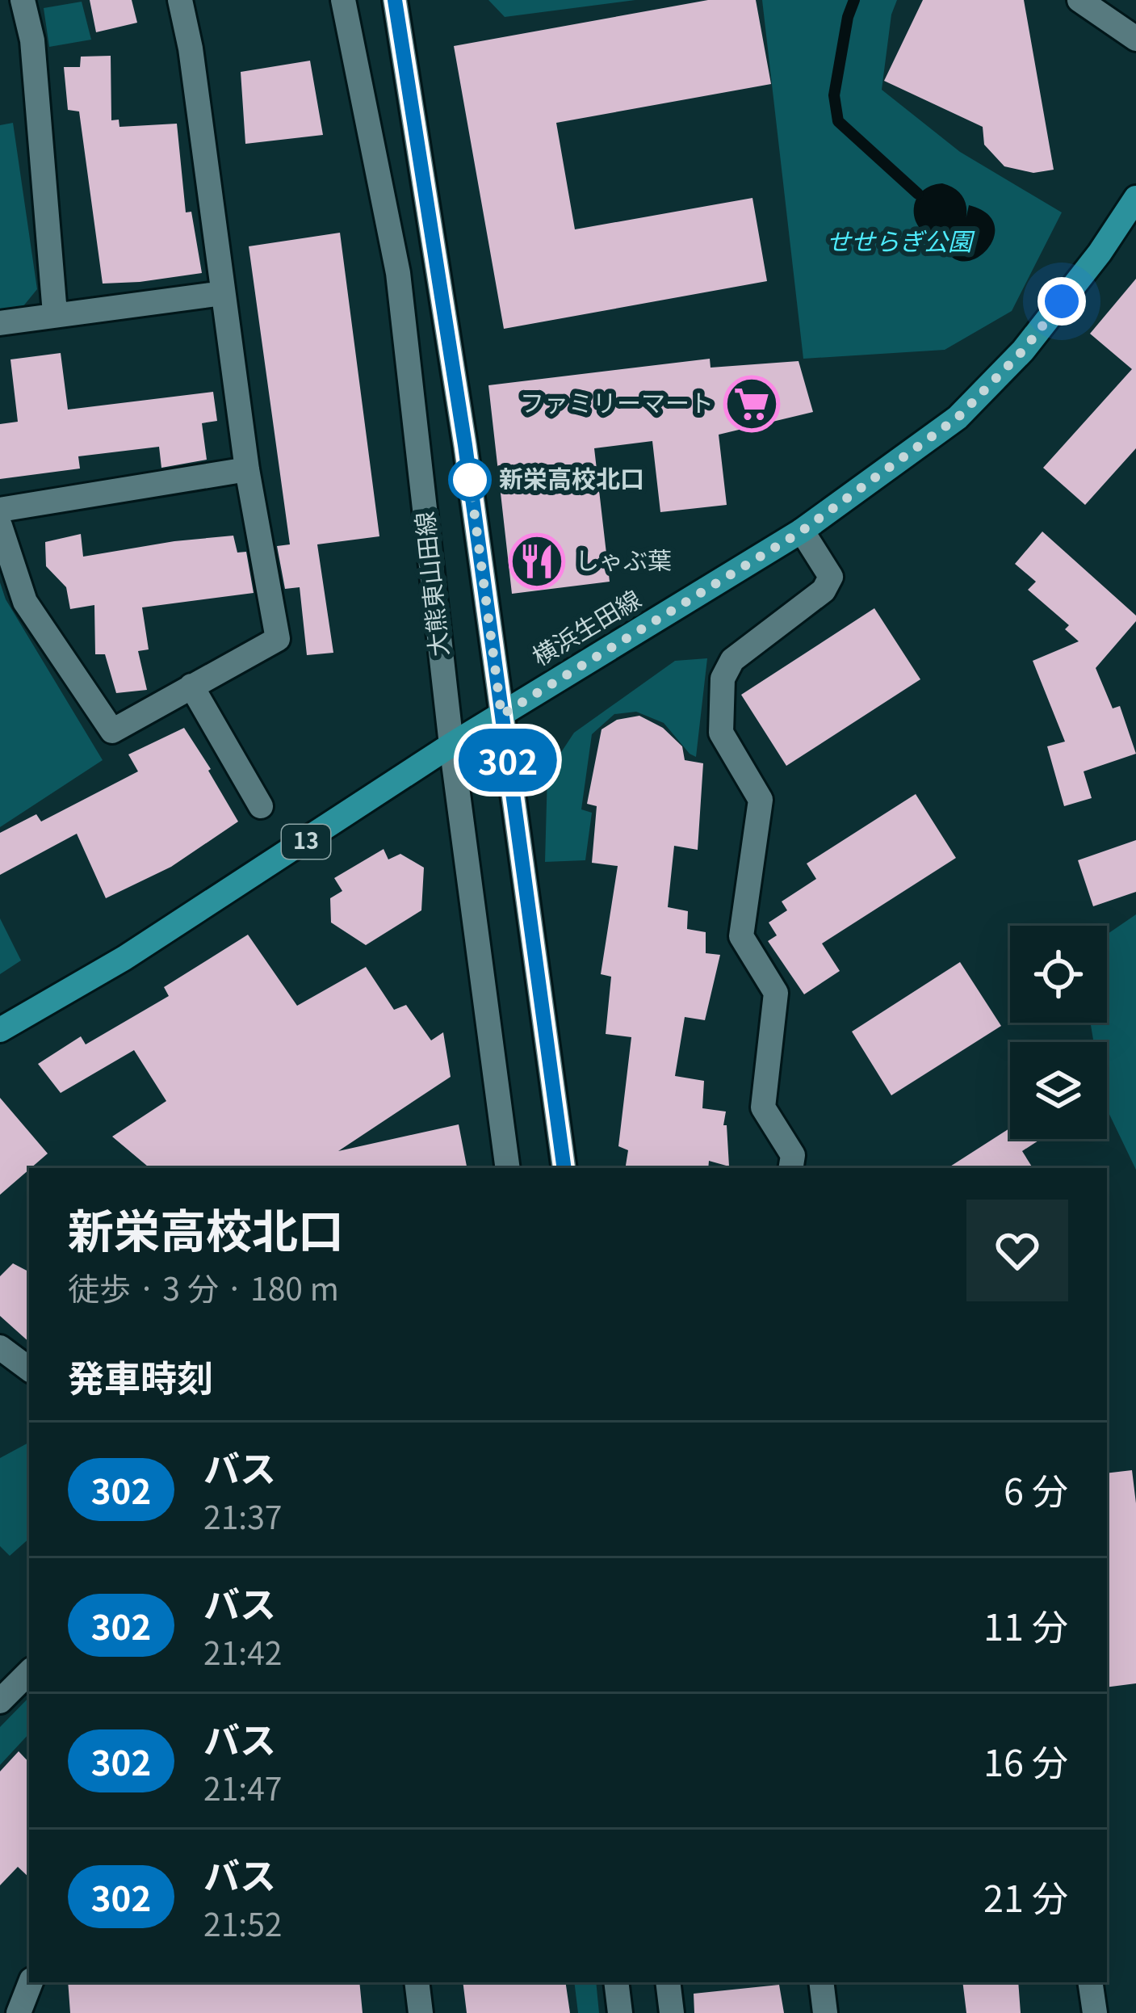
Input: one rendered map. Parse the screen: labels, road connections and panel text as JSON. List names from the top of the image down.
{
  "streets": {
    "main road": ["横浜生田線", "13"],
    "street": ["大熊東山田線"]
  },
  "crossings": [
    ["大熊東山田線", "横浜生田線"]
  ],
  "parks": ["せせらぎ公園"],
  "places": {
    "supermarket": ["ファミリーマート"],
    "other": ["新栄高校北口"],
    "restaurant": ["しゃぶ葉"]
  },
  "lines": ["bus line 302"],
  "page": {
    "on_map": "302",
    "heading": [
      ["新栄高校北口", "徒歩 · 3 分 · 180 m"],
      "発車時刻"
    ],
    "list": [
      {
        "mark": "302",
        "name": "バス",
        "note": "21:37",
        "value": "6 分"
      },
      {
        "mark": "302",
        "name": "バス",
        "note": "21:42",
        "value": "11 分"
      },
      {
        "mark": "302",
        "name": "バス",
        "note": "21:47",
        "value": "16 分"
      },
      {
        "mark": "302",
        "name": "バス",
        "note": "21:52",
        "value": "21 分"
      }
    ]
  }
}
